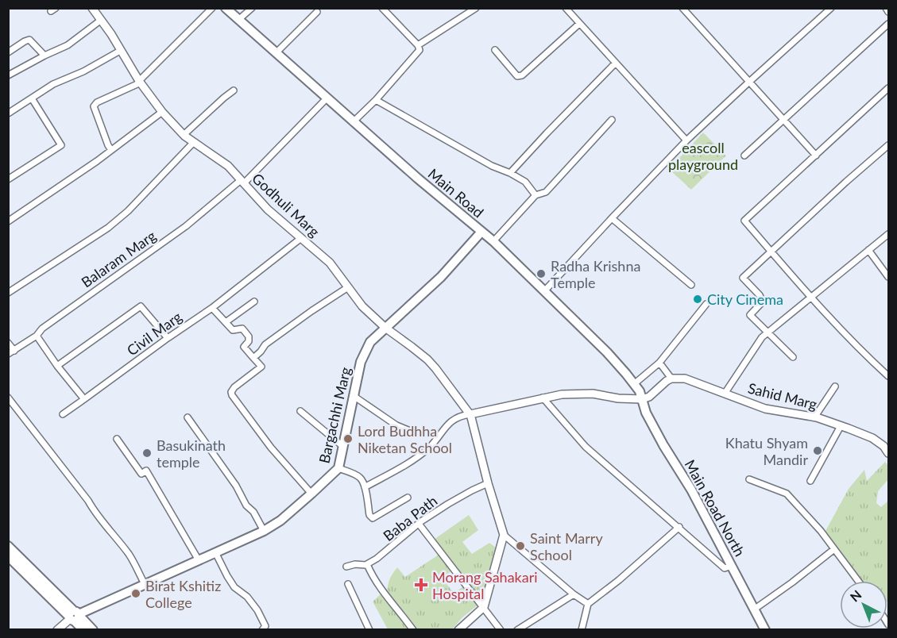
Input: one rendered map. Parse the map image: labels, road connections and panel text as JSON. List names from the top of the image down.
{
  "streets": {
    "main road": [
      "Main Road",
      "Godhuli Marg",
      "Sahid Marg",
      "Bargachhi Marg",
      "Main Road North"
    ],
    "street": ["Balaram Marg", "Civil Marg", "Baba Path"]
  },
  "crossings": [
    ["Main Road", "Balaram Marg"],
    ["Main Road", "Bargachhi Marg"],
    ["Main Road", "Main Road North"],
    ["Godhuli Marg", "Balaram Marg"],
    ["Godhuli Marg", "Civil Marg"],
    ["Godhuli Marg", "Bargachhi Marg"]
  ],
  "parks": ["eascoll playground"],
  "places": {
    "other": [
      "Radha Krishna Temple",
      "City Cinema",
      "Lord Budhha Niketan School",
      "Khatu Shyam Mandir",
      "Basukinath temple",
      "Saint Marry School",
      "Birat Kshitiz College"
    ],
    "health": ["Morang Sahakari Hospital"]
  },
  "north": "top left"
}
